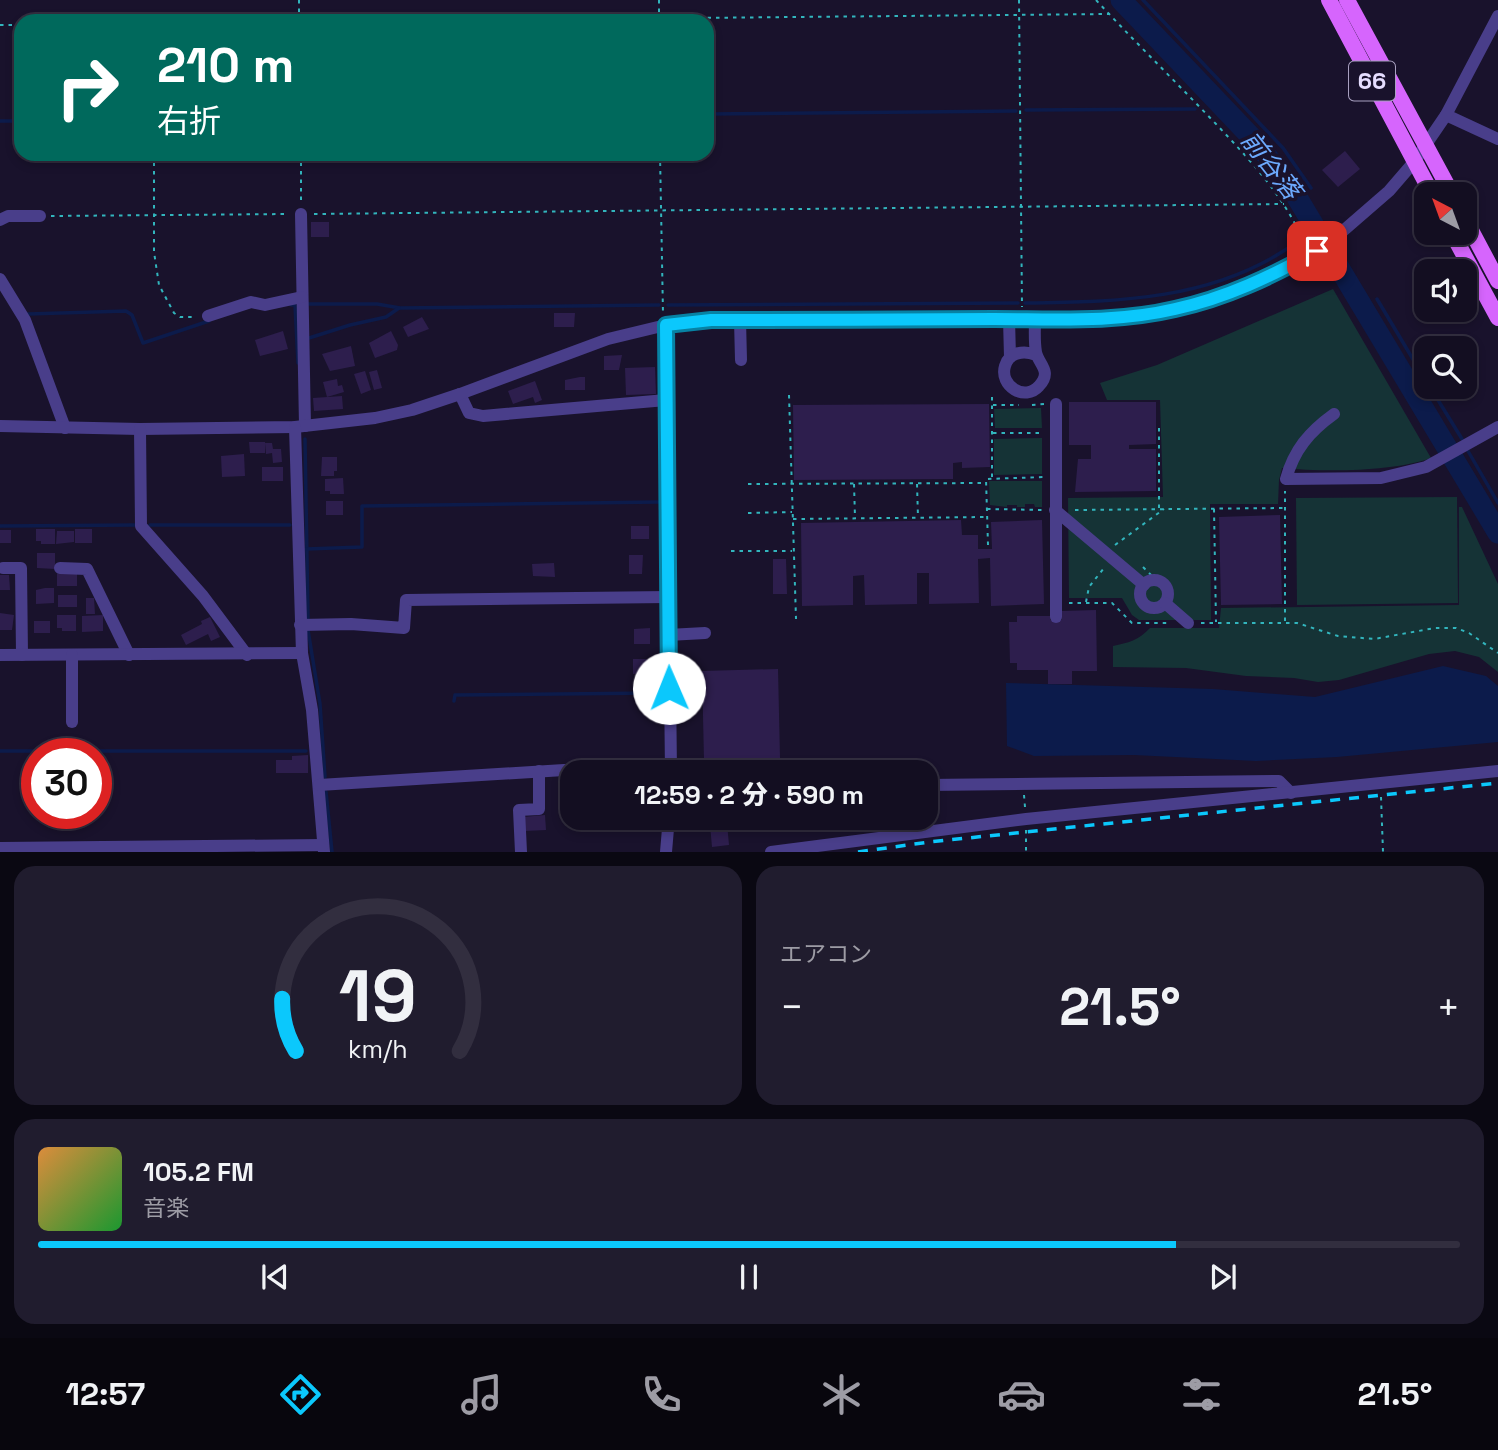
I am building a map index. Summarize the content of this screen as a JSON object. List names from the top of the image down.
{
  "streets": {
    "main road": ["66"]
  },
  "water": ["前谷落"],
  "north": "top left",
  "page": {
    "turn": ["210 m", "右折"],
    "limit": "30",
    "trip": "12:59 · 2 分 · 590 m",
    "tile": "エアコン",
    "heat": ["−", "21.5°", "+"],
    "song": ["105.2 FM", "音楽"],
    "tabs": ["12:57", "21.5°"],
    "gauge": ["19", "km/h"]
  }
}
